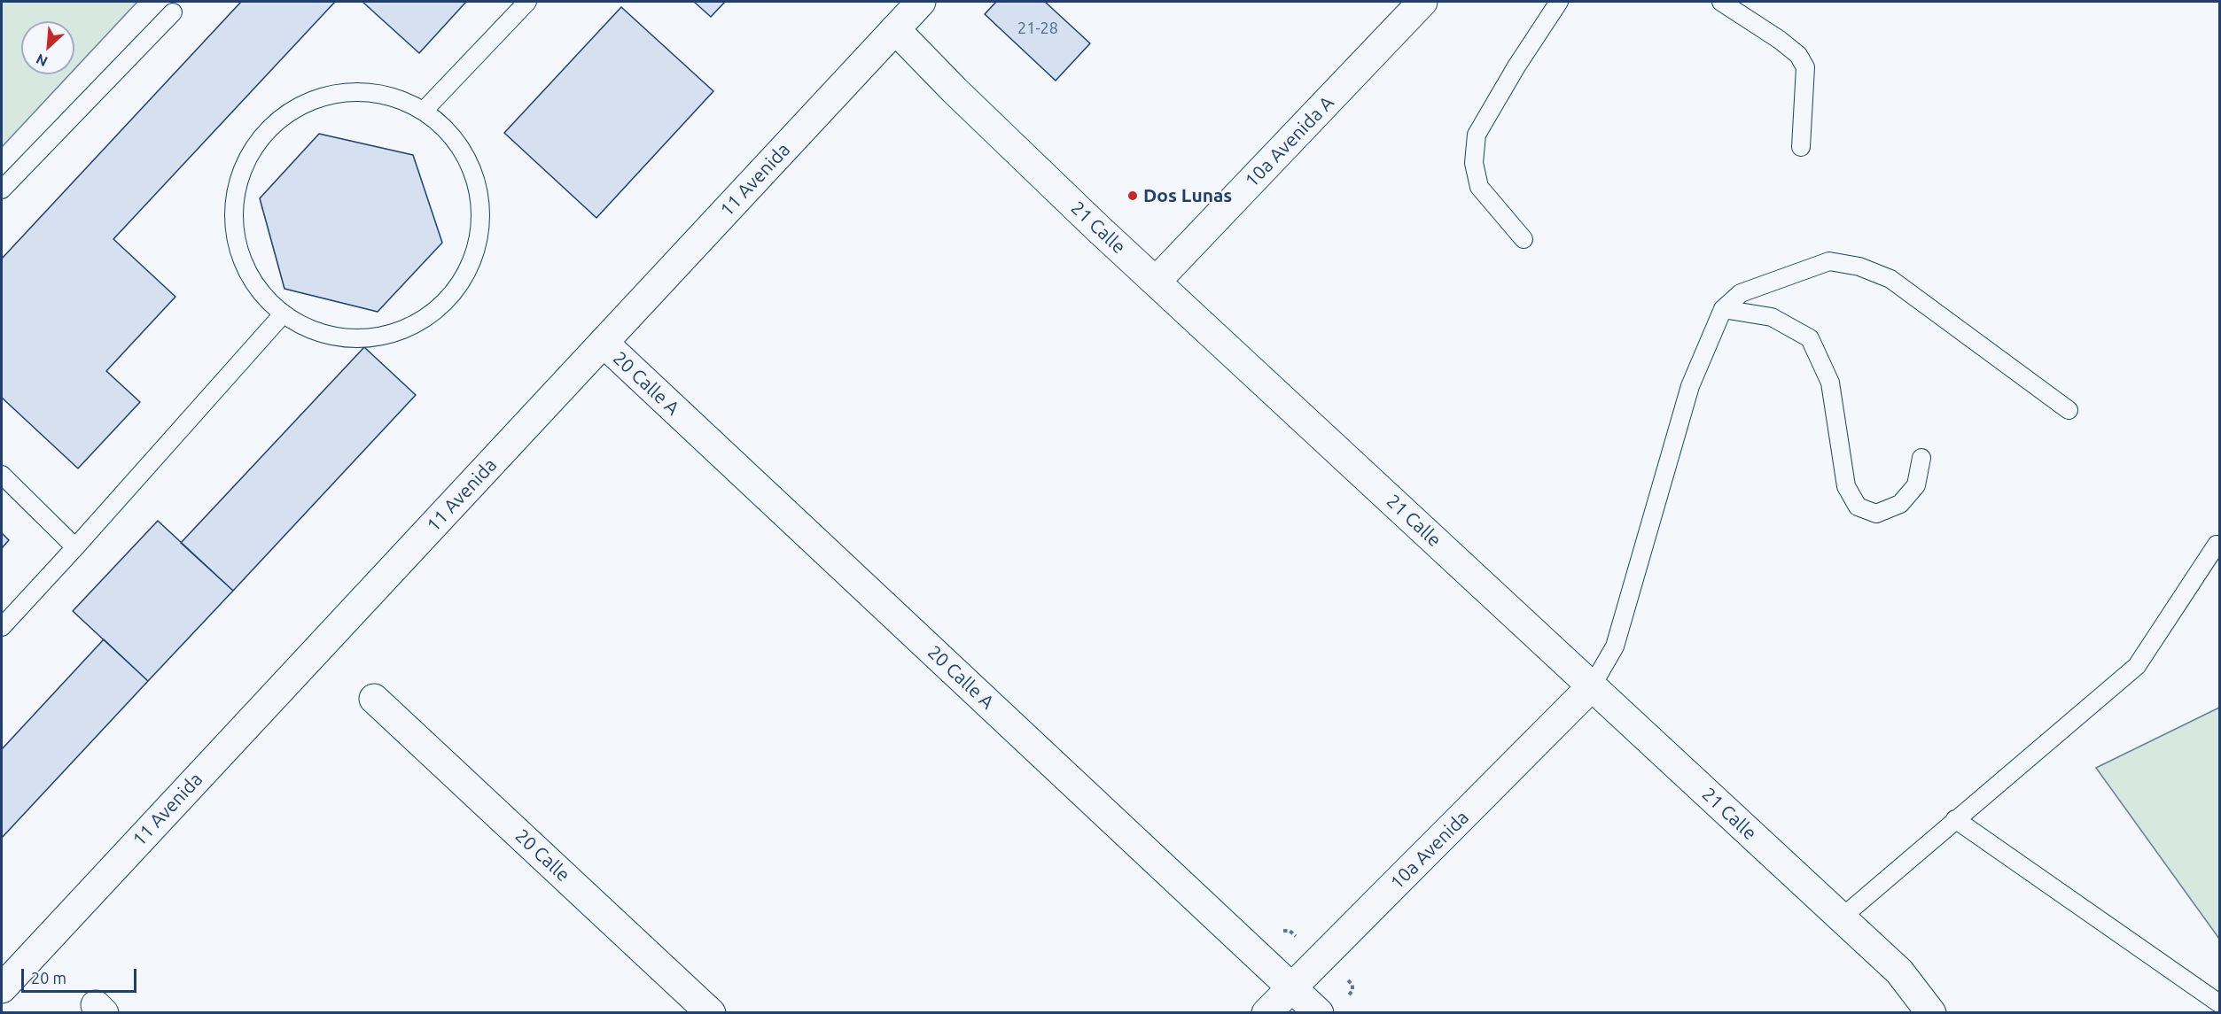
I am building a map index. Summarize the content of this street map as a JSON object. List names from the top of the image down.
{
  "streets": {
    "street": [
      "10a Avenida A",
      "11 Avenida",
      "21 Calle",
      "20 Calle A",
      "10a Avenida",
      "20 Calle"
    ]
  },
  "crossings": [
    ["10a Avenida A", "21 Calle"],
    ["11 Avenida", "21 Calle"],
    ["11 Avenida", "20 Calle A"],
    ["21 Calle", "10a Avenida"],
    ["20 Calle A", "10a Avenida"]
  ],
  "places": ["Dos Lunas"],
  "house_numbers": ["21-28"],
  "scale_bar": "20 m",
  "north": "bottom left"
}
